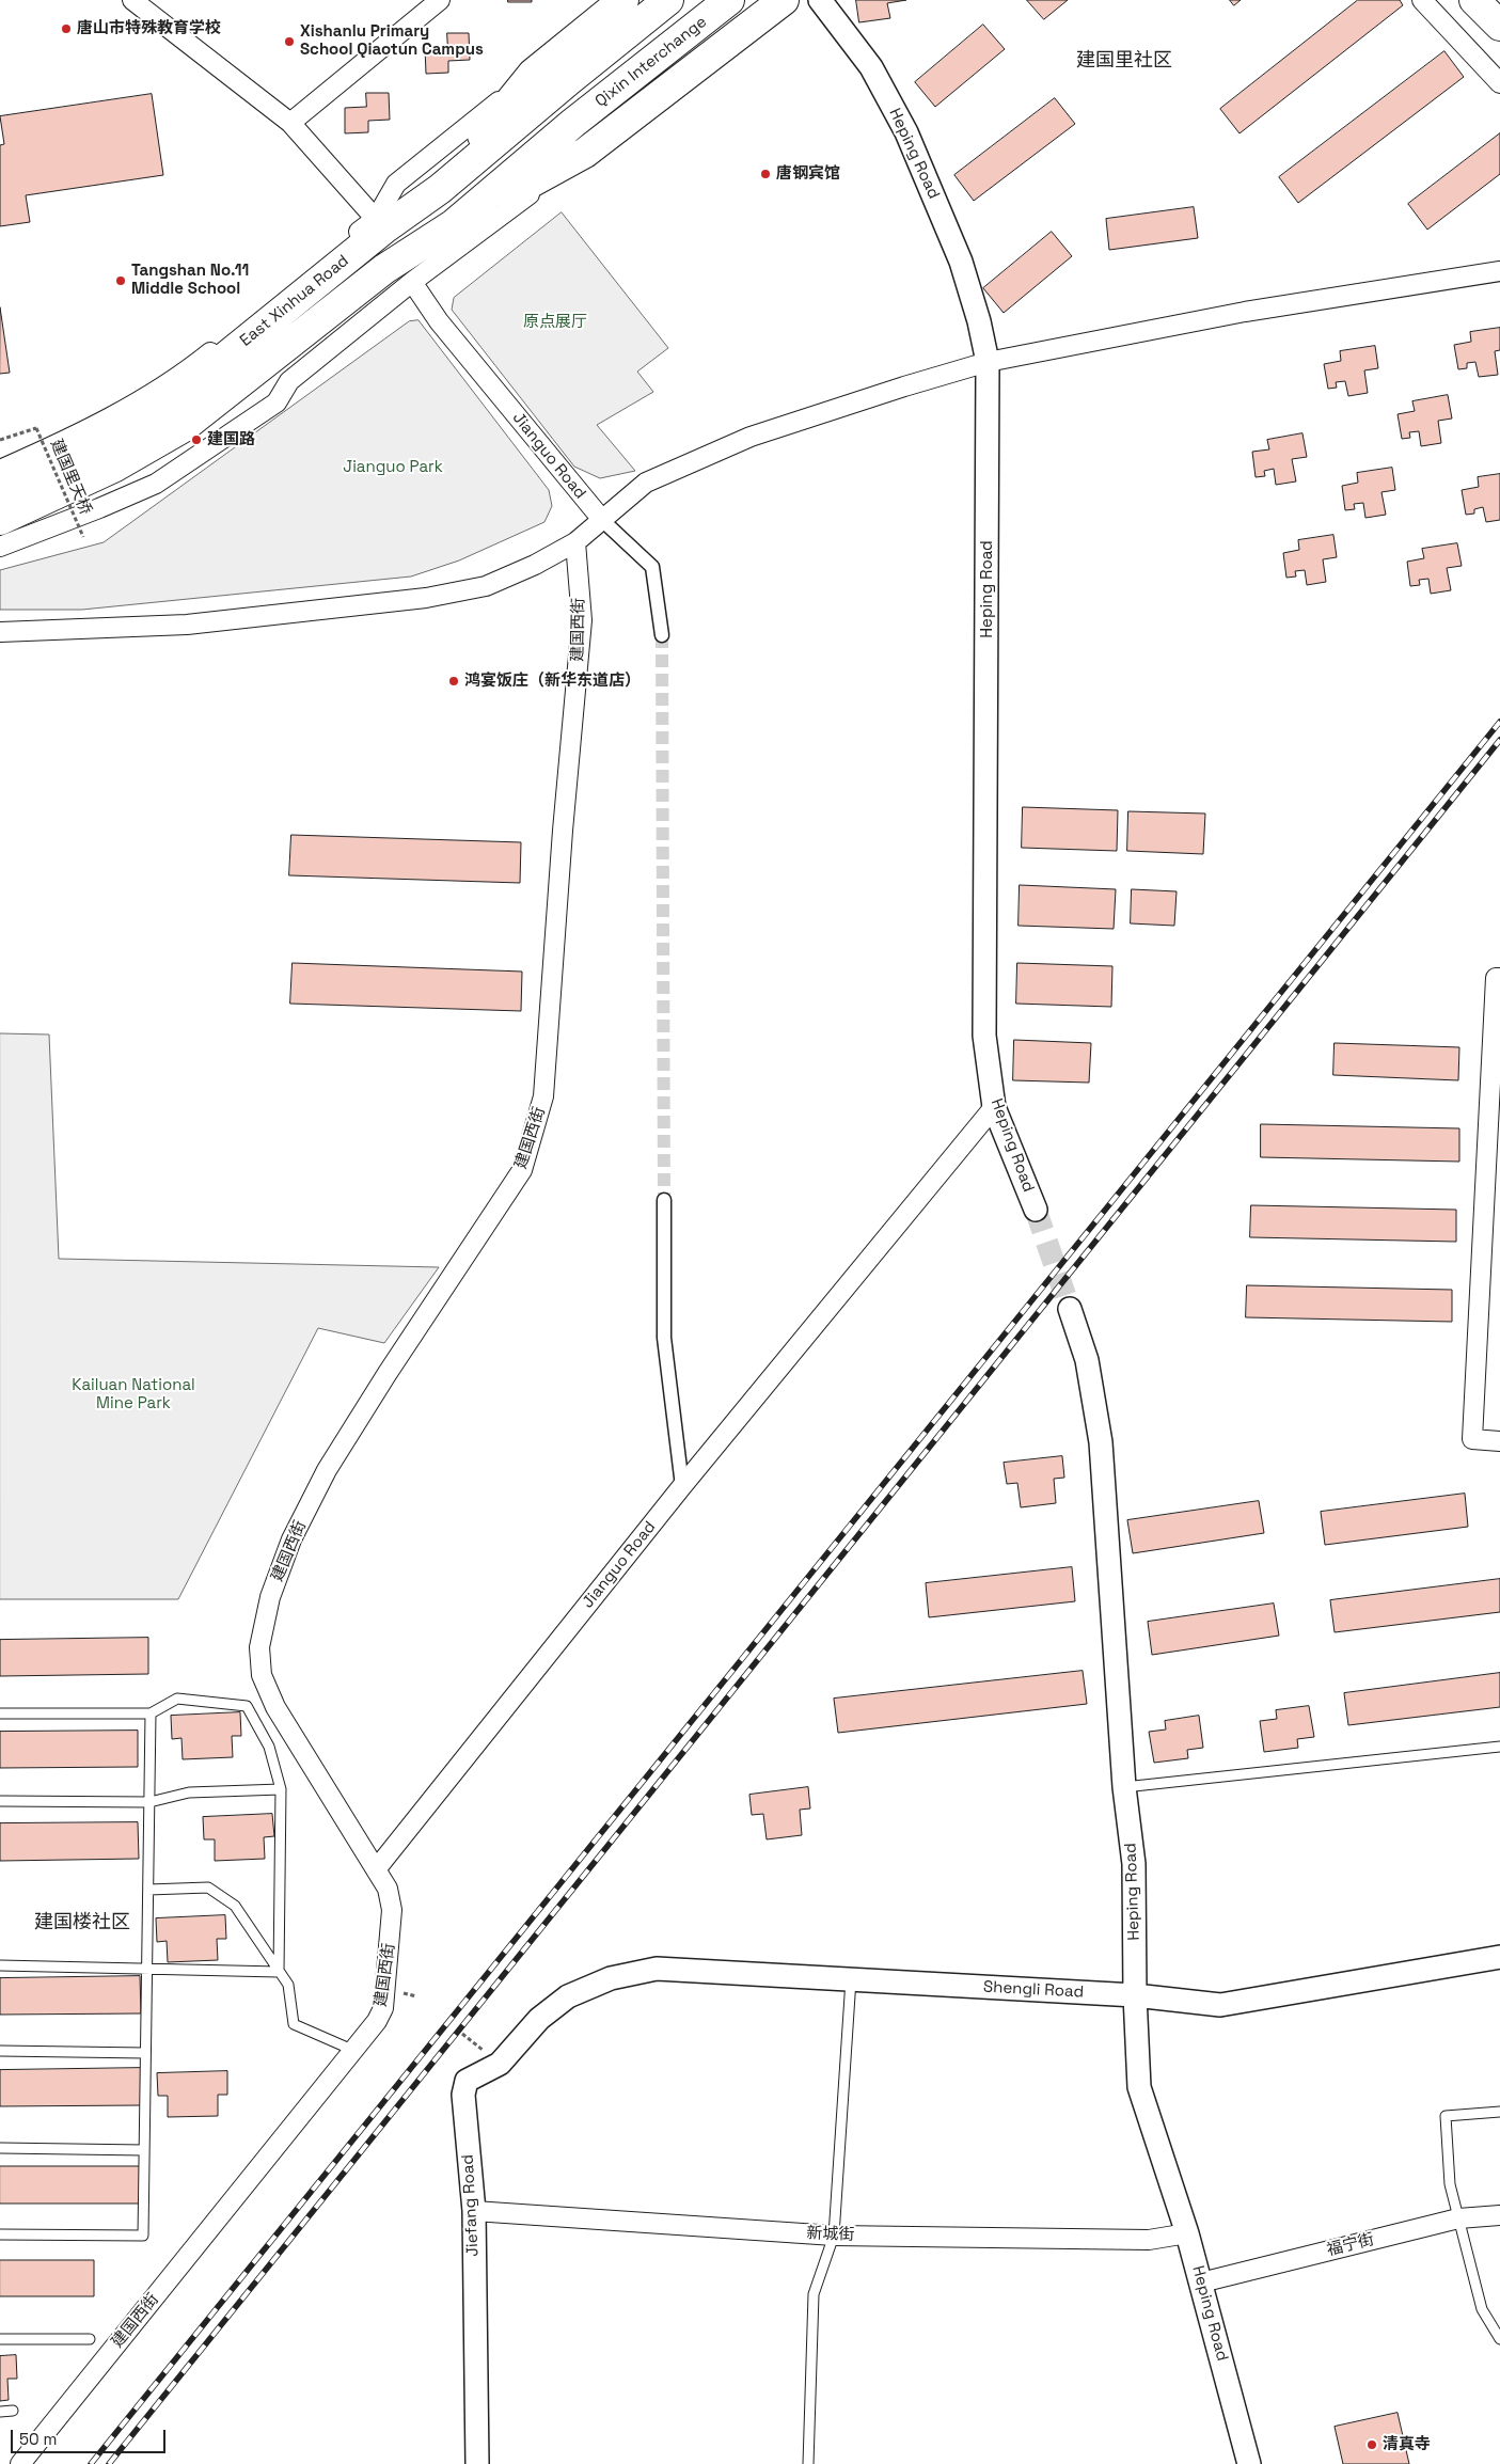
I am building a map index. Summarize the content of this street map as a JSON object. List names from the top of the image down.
{
  "streets": {
    "main road": ["Qixin Interchange", "East Xinhua Road"],
    "street": [
      "Heping Road",
      "Jianguo Road",
      "建国西街",
      "Shengli Road",
      "Jiefang Road",
      "新城街",
      "福宁街"
    ],
    "path": ["建国里天桥"]
  },
  "crossings": [
    ["Qixin Interchange", "East Xinhua Road"],
    ["Heping Road", "Jianguo Road"],
    ["Heping Road", "Shengli Road"],
    ["Heping Road", "新城街"],
    ["Heping Road", "福宁街"],
    ["Jianguo Road", "建国西街"],
    ["Shengli Road", "Jiefang Road"],
    ["Jiefang Road", "新城街"]
  ],
  "districts": ["建国里社区", "建国楼社区"],
  "parks": ["原点展厅", "Jianguo Park", "Kailuan National Mine Park"],
  "places": [
    "唐山市特殊教育学校",
    "Xishanlu Primary School Qiaotun Campus",
    "唐钢宾馆",
    "Tangshan No.11 Middle School",
    "建国路",
    "鸿宴饭庄（新华东道店）",
    "清真寺"
  ],
  "scale_bar": "50 m"
}
